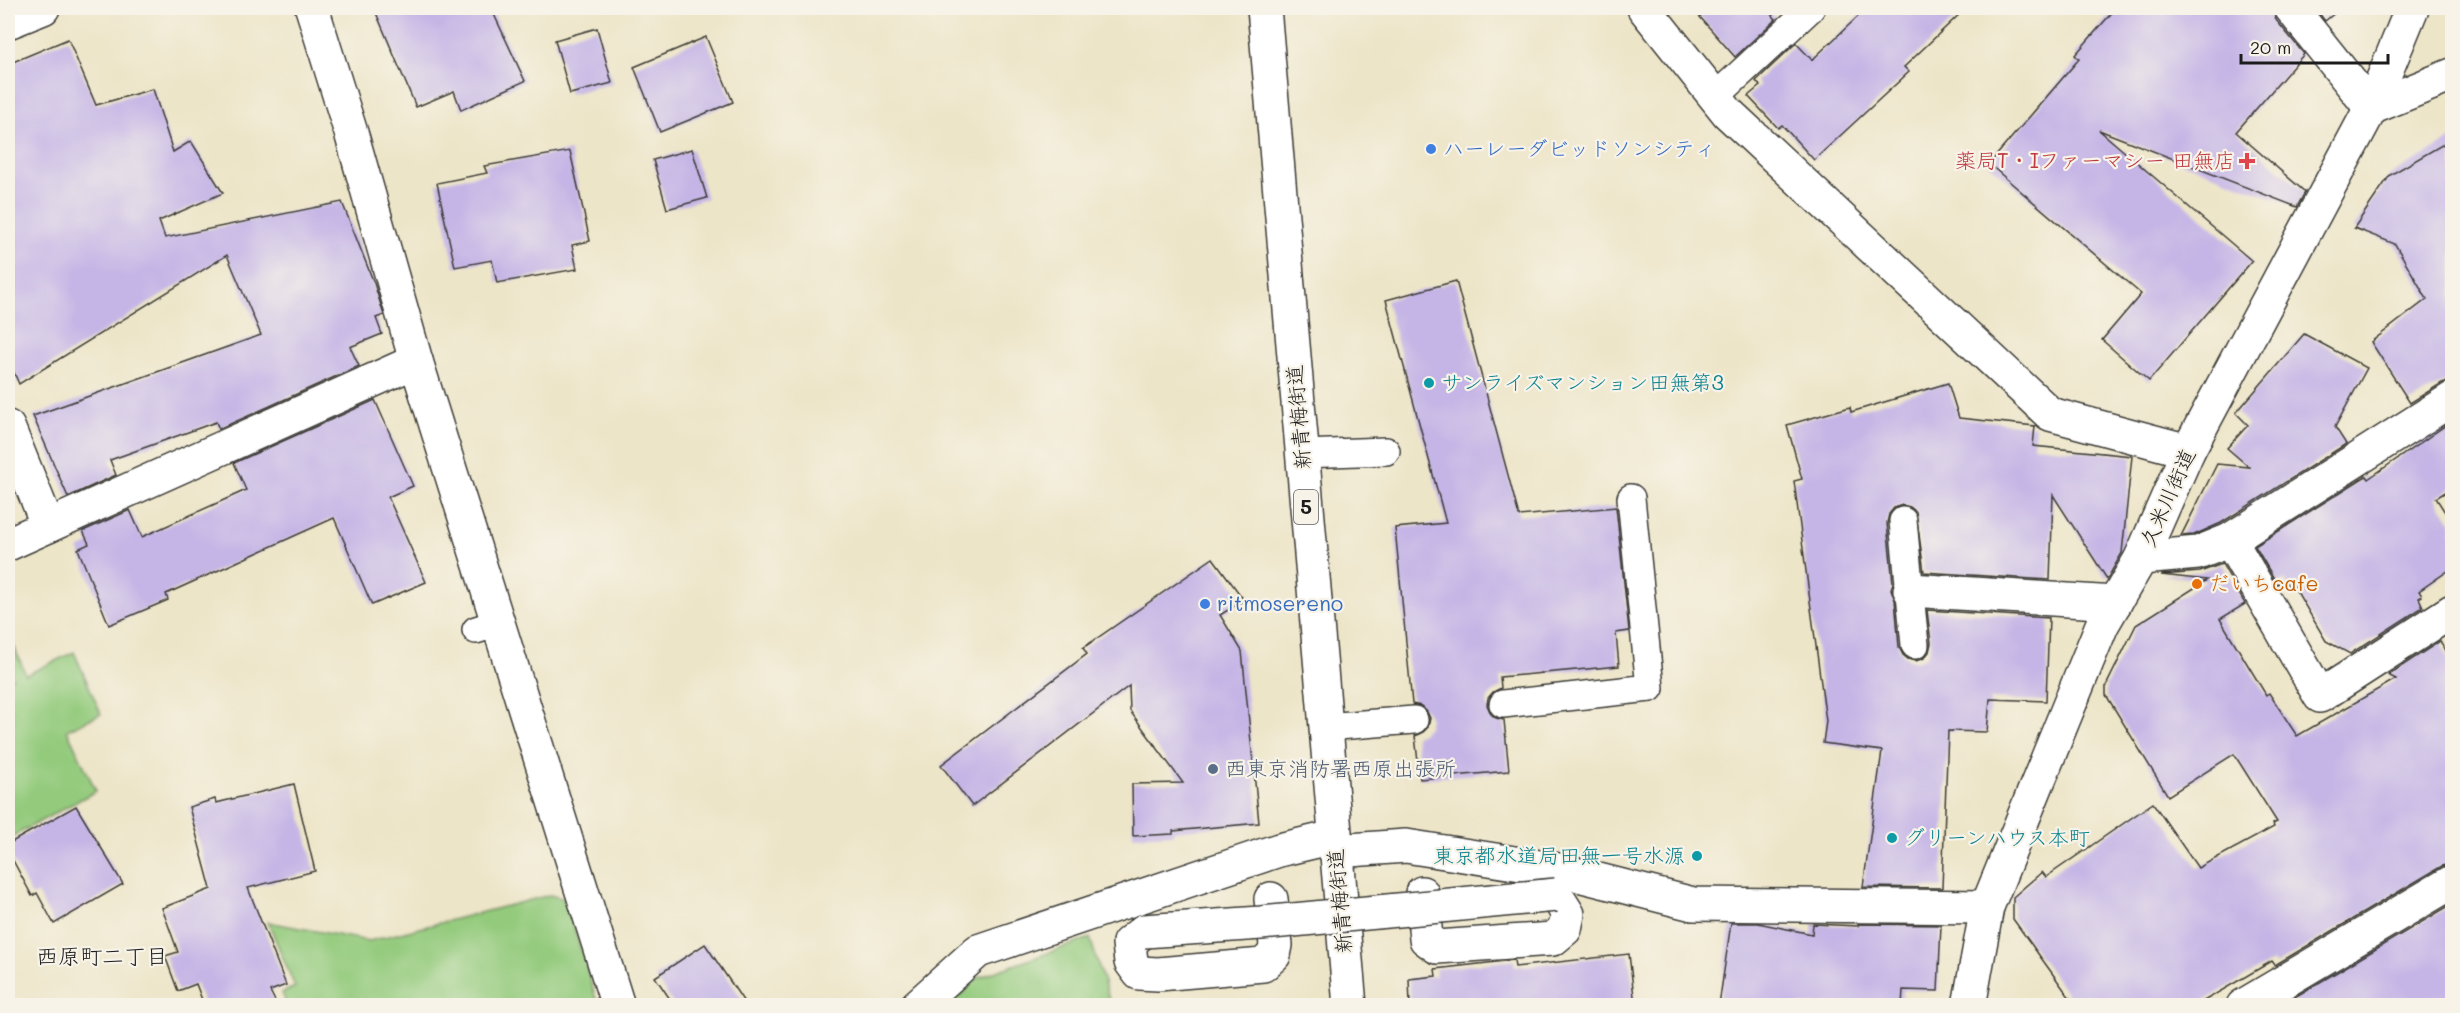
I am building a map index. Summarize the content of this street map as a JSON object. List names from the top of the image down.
{
  "streets": {
    "street": ["新青梅街道", "久米川街道", "5"]
  },
  "districts": ["西原町二丁目"],
  "places": {
    "other": [
      "ハーレーダビッドソンシティ",
      "サンライズマンション田無第3",
      "だいちcafe",
      "ritmosereno",
      "西東京消防署西原出張所",
      "グリーンハウス本町",
      "東京都水道局田無一号水源"
    ],
    "health": ["薬局T・Iファーマシー 田無店"]
  },
  "scale_bar": "20 m"
}
